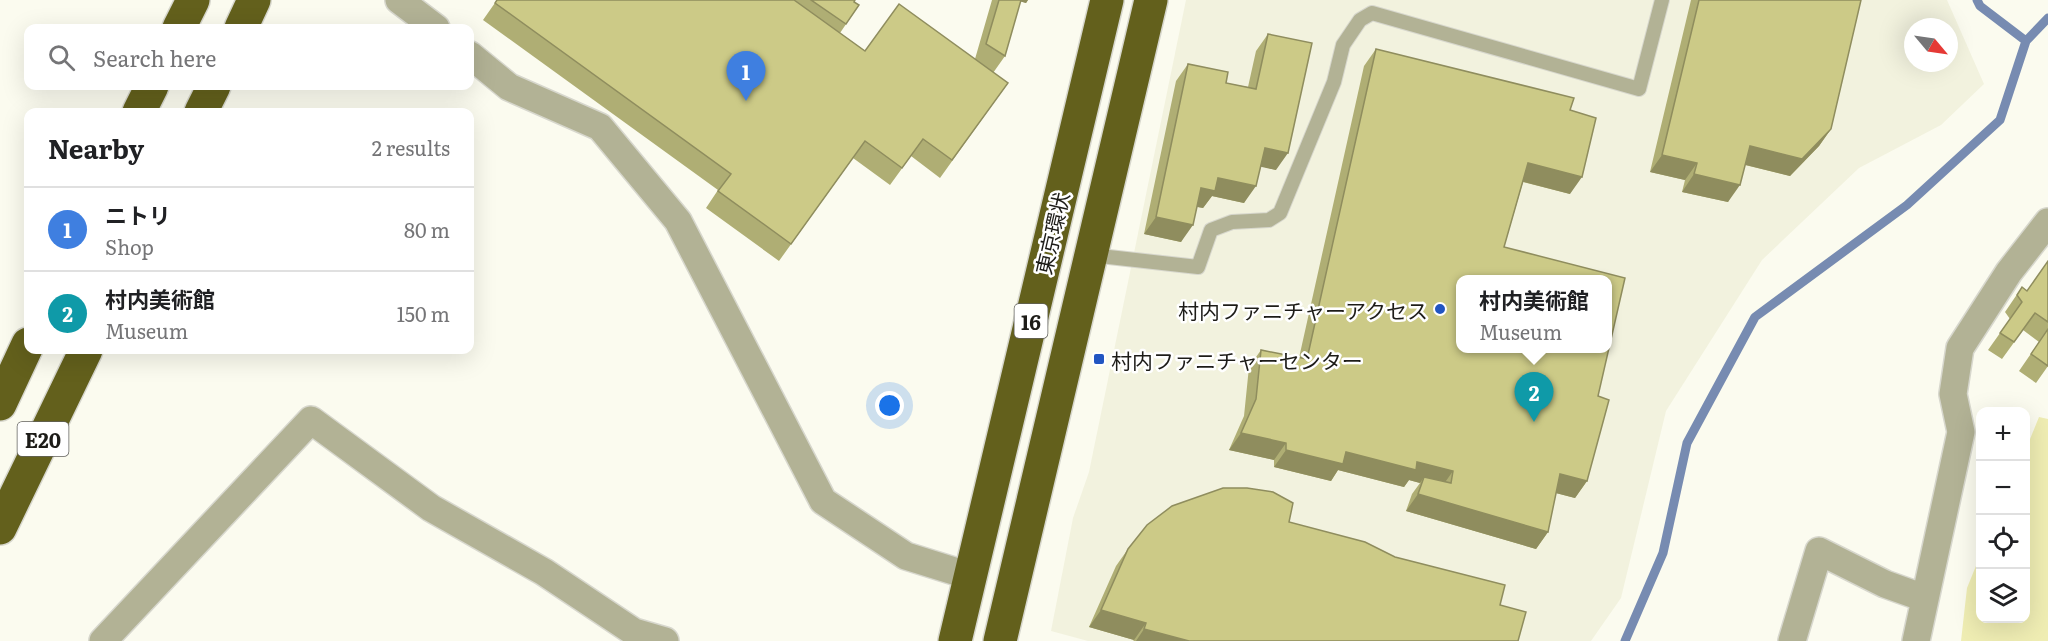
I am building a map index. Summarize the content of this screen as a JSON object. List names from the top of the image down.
{
  "streets": {
    "highway": ["東京環状", "16", "E20"]
  },
  "places": {
    "other": ["村内ファニチャーアクセス"],
    "transit": ["村内ファニチャーセンター"]
  },
  "north": "bottom right",
  "page": {
    "search": "Search here",
    "pins": ["1", "2"],
    "heading": ["Nearby", "2 results"],
    "list": [
      {
        "mark": "1",
        "name": "ニトリ",
        "note": "Shop",
        "value": "80 m"
      },
      {
        "mark": "2",
        "name": "村内美術館",
        "note": "Museum",
        "value": "150 m"
      }
    ],
    "popup": ["村内美術館", "Museum"],
    "map_buttons": ["+", "−"]
  }
}
